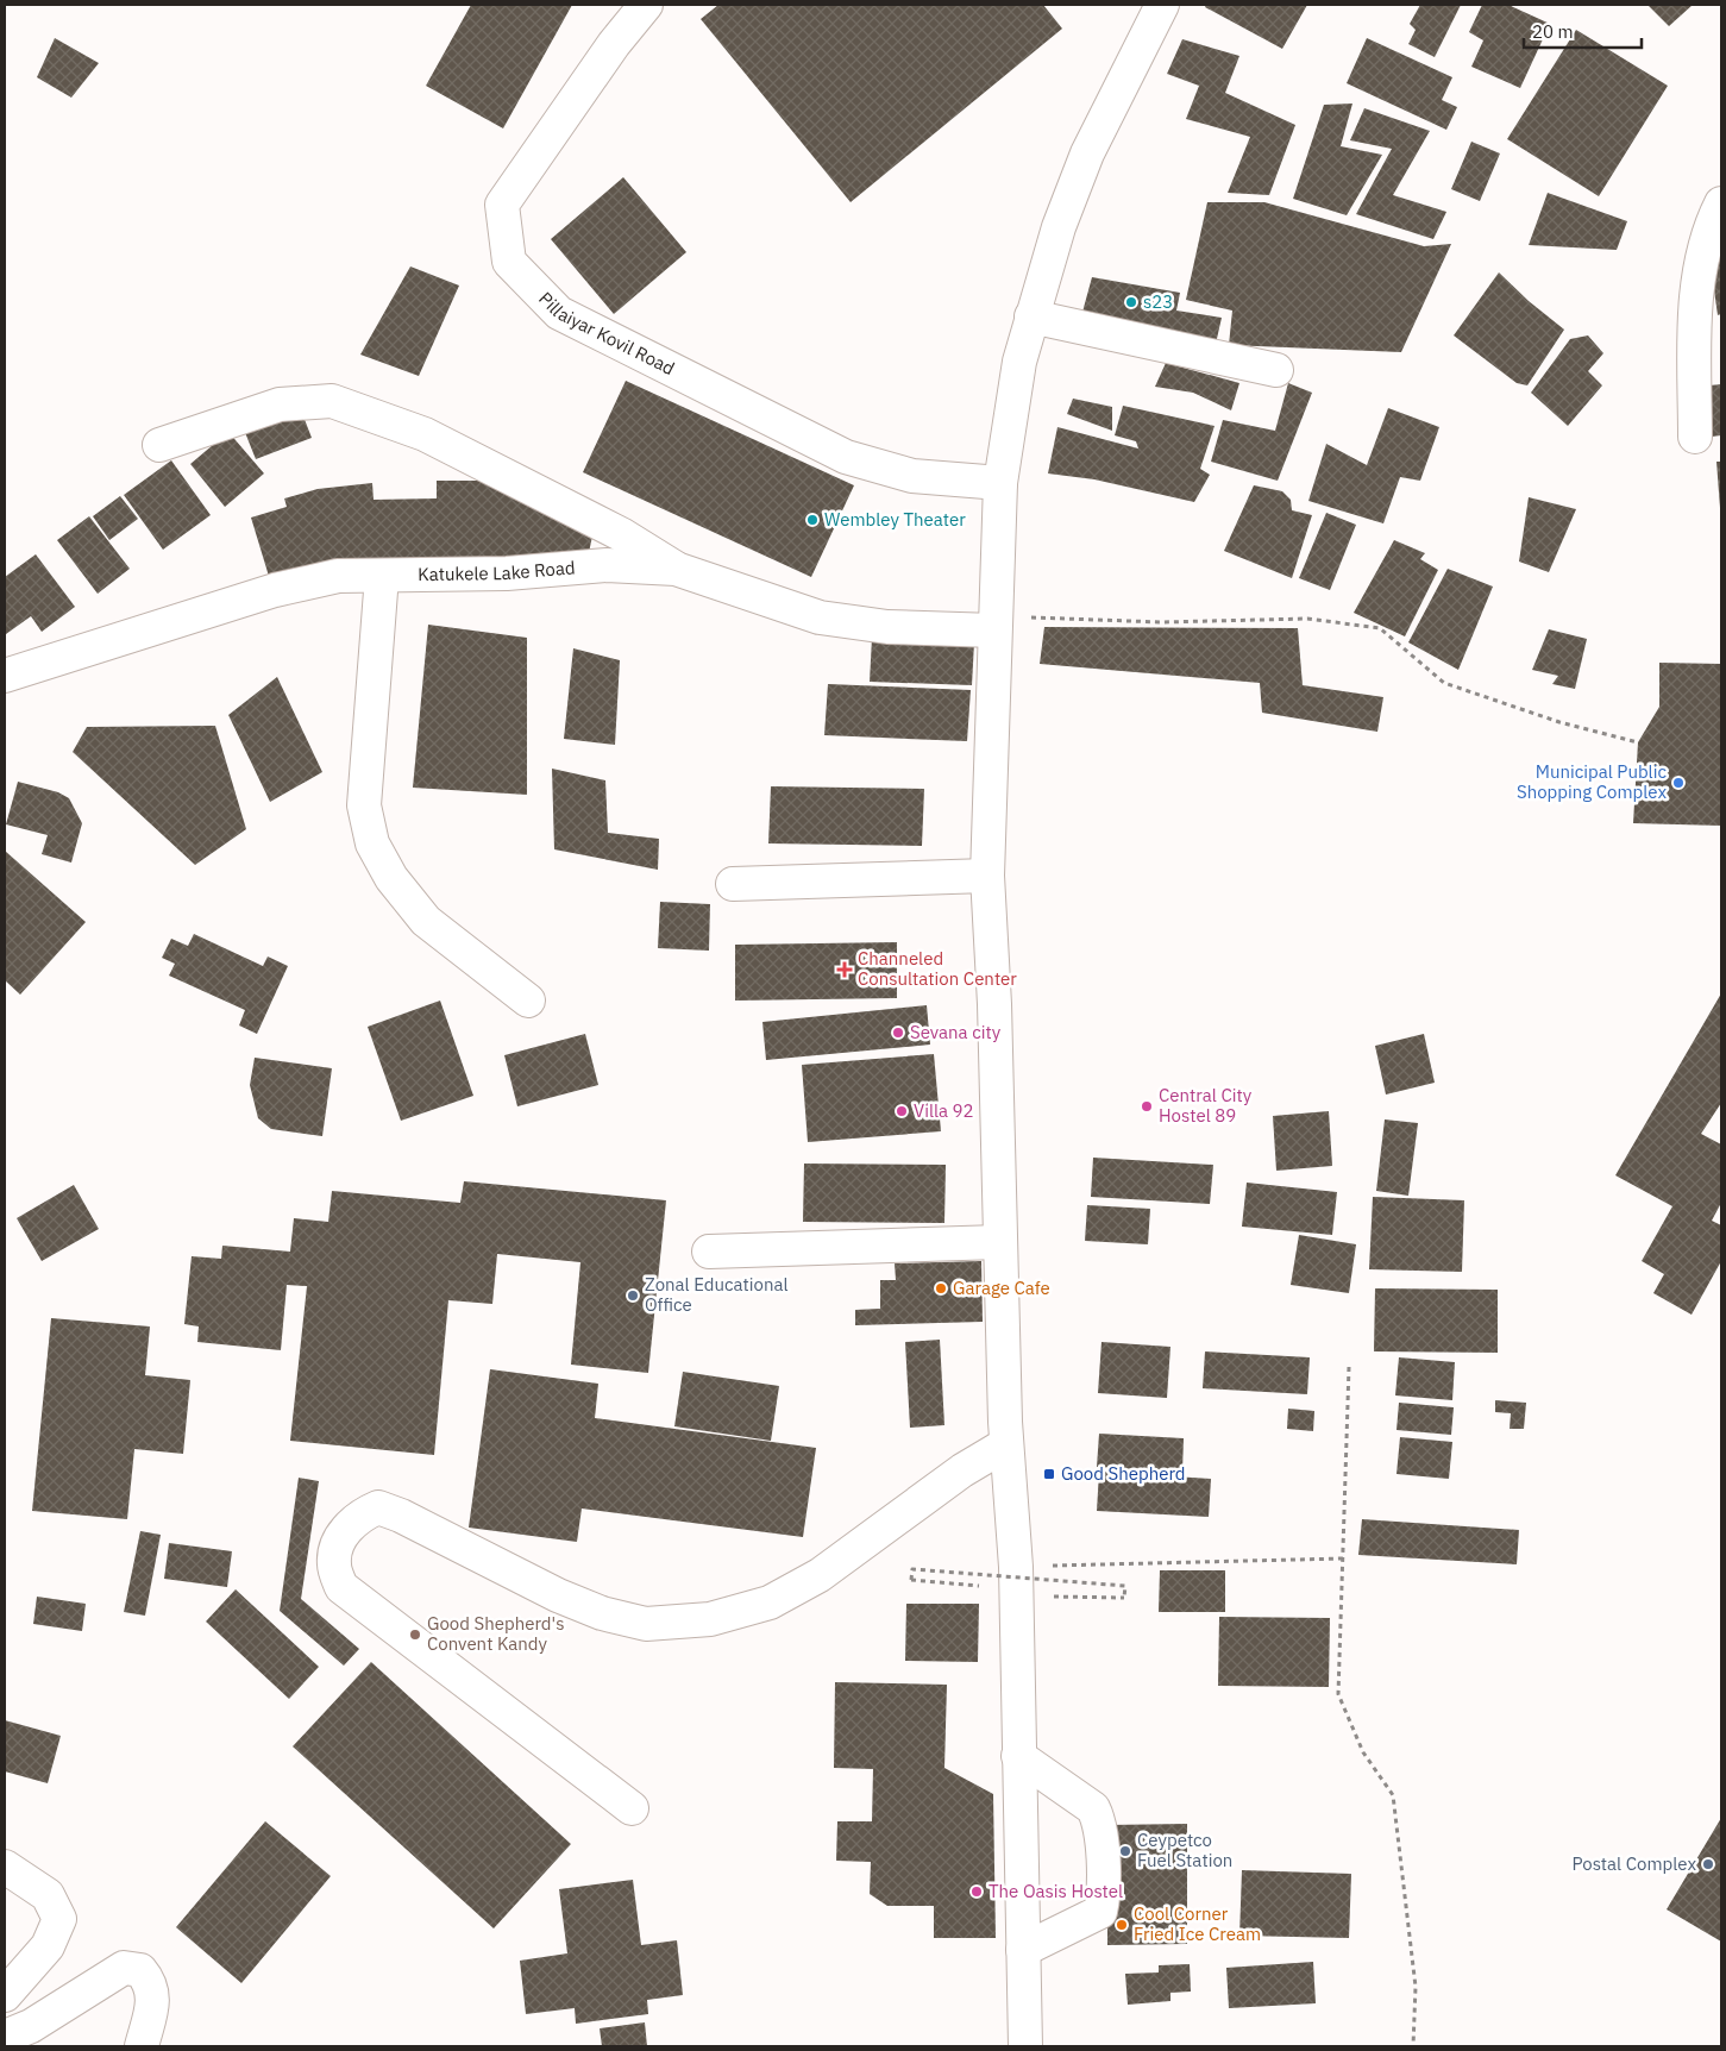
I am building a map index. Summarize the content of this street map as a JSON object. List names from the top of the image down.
{
  "streets": {
    "main road": ["Pillaiyar Kovil Road", "Katukele Lake Road"]
  },
  "places": {
    "other": [
      "s23",
      "Wembley Theater",
      "Municipal Public Shopping Complex",
      "Sevana city",
      "Central City Hostel 89",
      "Villa 92",
      "Garage Cafe",
      "Zonal Educational Office",
      "Good Shepherd's Convent Kandy",
      "Ceypetco Fuel Station",
      "Postal Complex",
      "The Oasis Hostel",
      "Cool Corner Fried Ice Cream"
    ],
    "health": ["Channeled Consultation Center"],
    "transit": ["Good Shepherd"]
  },
  "scale_bar": "20 m"
}
